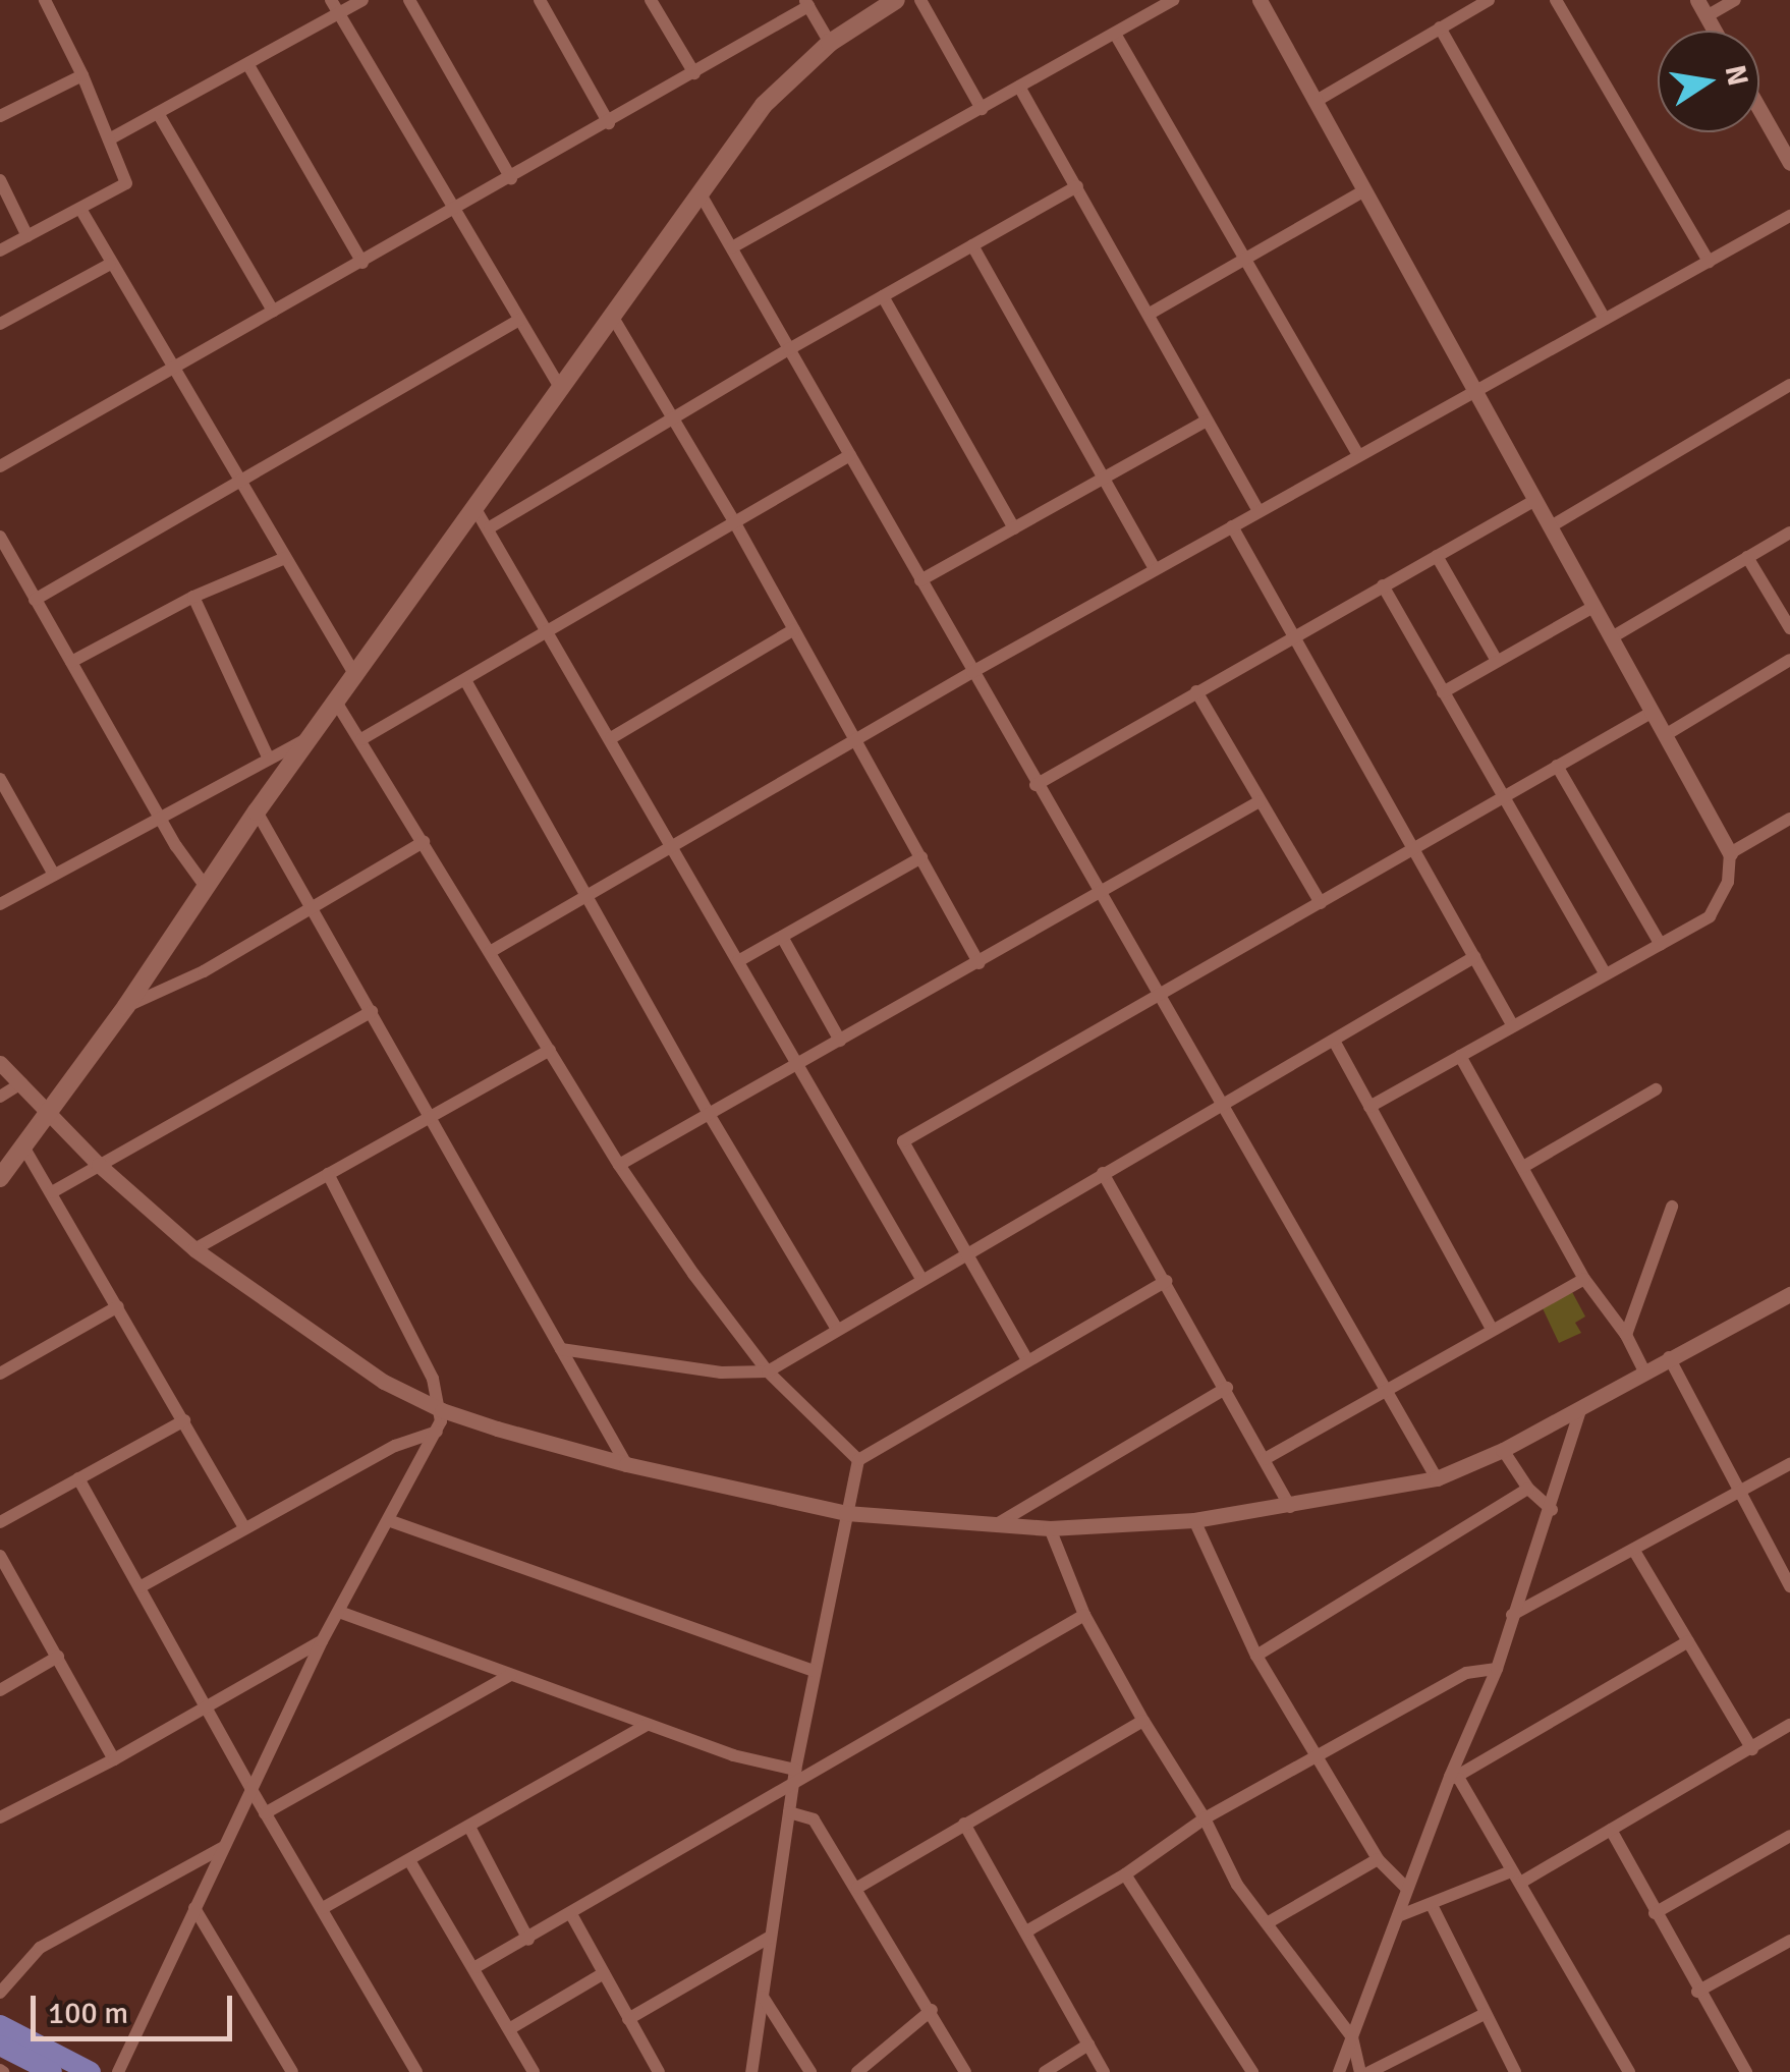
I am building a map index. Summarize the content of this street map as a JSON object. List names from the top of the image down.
{
  "scale_bar": "100 m",
  "north": "right"
}
